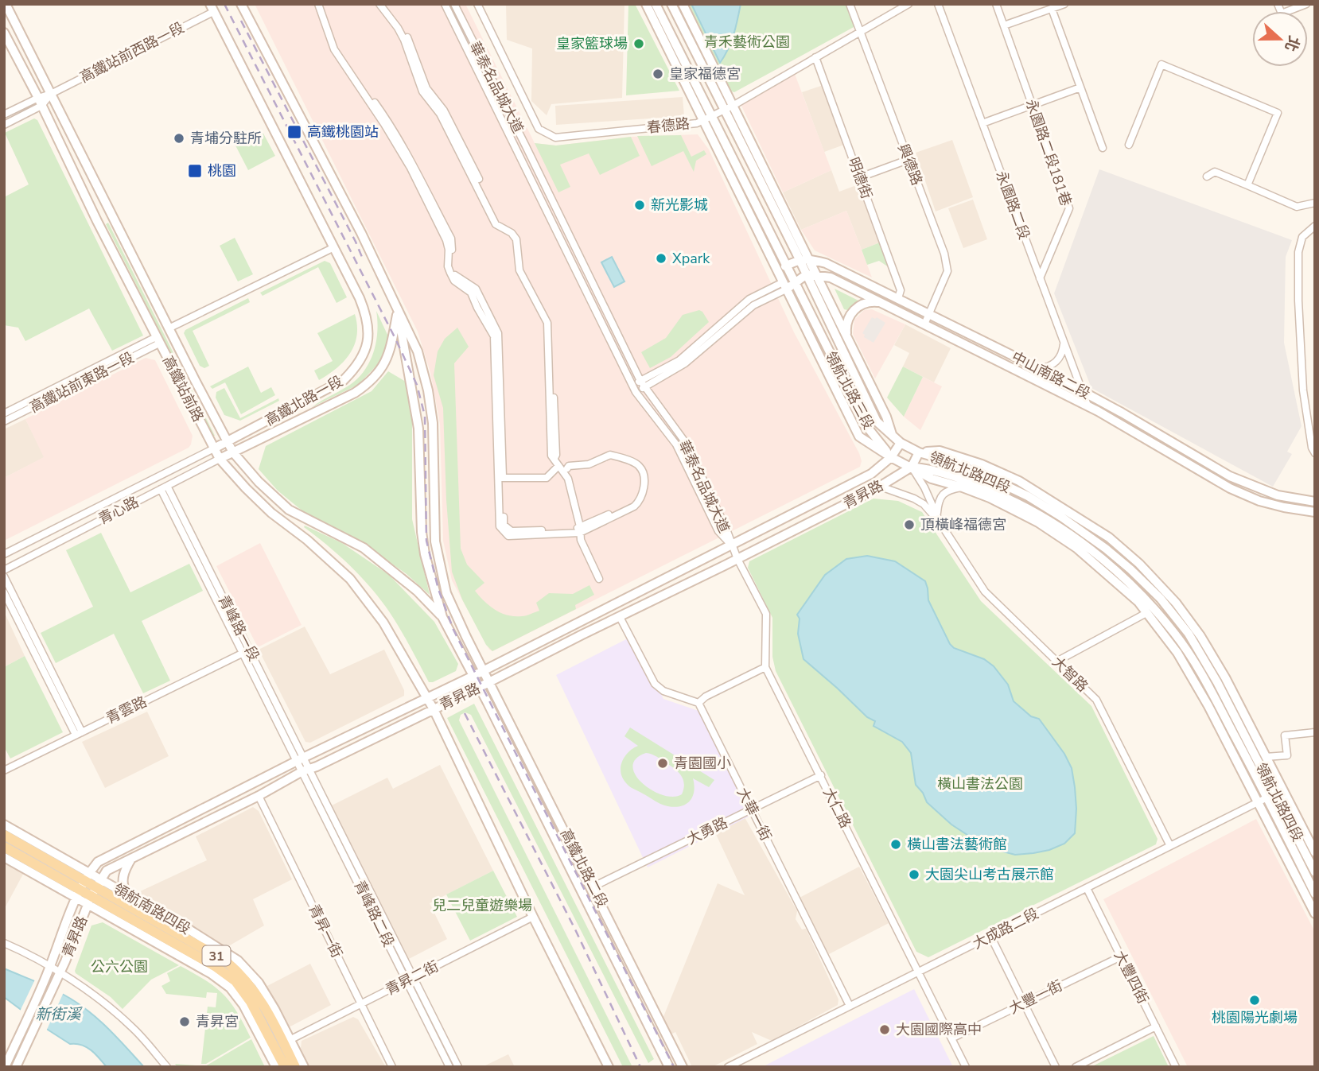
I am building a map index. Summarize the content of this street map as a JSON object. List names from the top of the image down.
{
  "streets": {
    "main road": ["領航南路四段", "31"],
    "street": [
      "高鐵站前西路一段",
      "華泰名品城大道",
      "春德路",
      "永園路二段181巷",
      "興德路",
      "明德街",
      "永園路二段",
      "中山南路二段",
      "高鐵站前東路一段",
      "高鐵站前路",
      "領航北路三段",
      "高鐵北路一段",
      "領航北路四段",
      "青昇路",
      "青心路",
      "青峰路一段",
      "大智路",
      "青雲路",
      "大仁路",
      "大華一街",
      "大勇路",
      "高鐵北路二段",
      "青峰路二段",
      "大成路二段",
      "青昇一街",
      "大豐四街",
      "青昇二街",
      "大豐一街"
    ]
  },
  "crossings": [
    ["高鐵站前西路一段", "高鐵站前路"],
    ["高鐵站前西路一段", "高鐵北路一段"],
    ["華泰名品城大道", "青昇路"],
    ["華泰名品城大道", "大仁路"],
    ["春德路", "興德路"],
    ["春德路", "明德街"],
    ["春德路", "領航北路三段"],
    ["永園路二段181巷", "永園路二段"],
    ["興德路", "中山南路二段"],
    ["明德街", "中山南路二段"],
    ["永園路二段", "中山南路二段"],
    ["中山南路二段", "領航北路三段"],
    ["高鐵站前東路一段", "高鐵站前路"],
    ["高鐵站前路", "高鐵北路一段"],
    ["高鐵站前路", "青昇路"],
    ["高鐵站前路", "青心路"],
    ["領航北路三段", "領航北路四段"],
    ["領航北路三段", "青昇路"],
    ["高鐵北路一段", "青心路"],
    ["領航北路四段", "青昇路"],
    ["領航北路四段", "大智路"],
    ["領航北路四段", "大成路二段"],
    ["青昇路", "青峰路一段"],
    ["青昇路", "大智路"],
    ["青昇路", "大仁路"],
    ["青昇路", "高鐵北路二段"],
    ["青昇路", "領航南路四段"],
    ["青昇路", "青峰路二段"],
    ["青昇路", "青昇一街"],
    ["青昇路", "31"],
    ["青心路", "青峰路一段"],
    ["青峰路一段", "青雲路"],
    ["青峰路一段", "青峰路二段"],
    ["大智路", "大成路二段"],
    ["大仁路", "大勇路"],
    ["大仁路", "大成路二段"],
    ["大仁路", "大豐一街"],
    ["大華一街", "大勇路"],
    ["大華一街", "大成路二段"],
    ["大勇路", "高鐵北路二段"],
    ["領航南路四段", "31"],
    ["領航南路四段", "青昇二街"],
    ["青峰路二段", "青昇二街"],
    ["大成路二段", "大豐四街"],
    ["青昇一街", "青昇二街"],
    ["大豐四街", "大豐一街"]
  ],
  "water": ["新街溪"],
  "parks": [
    "青禾藝術公園",
    "橫山書法公園",
    "兒二兒童遊樂場",
    "公六公園"
  ],
  "places": {
    "other": [
      "皇家籃球場",
      "皇家福德宮",
      "青埔分駐所",
      "新光影城",
      "Xpark",
      "頂橫峰福德宮",
      "青園國小",
      "橫山書法藝術館",
      "大園尖山考古展示館",
      "桃園陽光劇場",
      "青昇宮",
      "大園國際高中"
    ],
    "transit": ["高鐵桃園站", "桃園"]
  },
  "north": "right"
}
